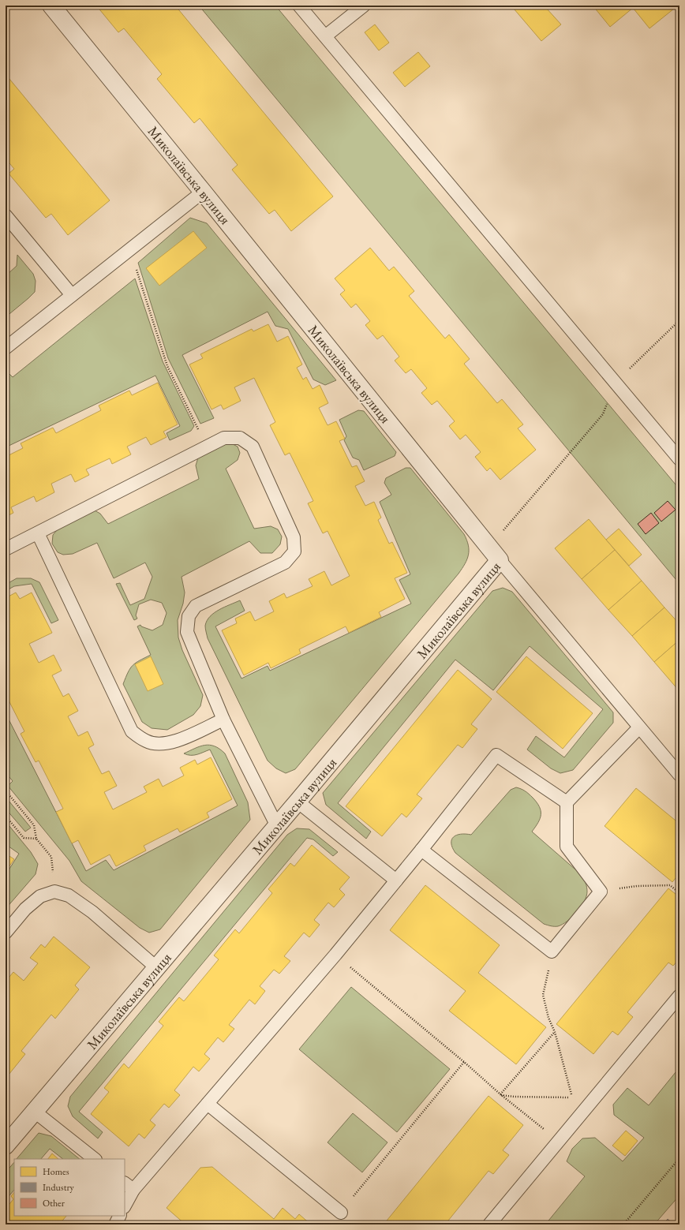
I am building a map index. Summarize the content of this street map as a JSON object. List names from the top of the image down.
{
  "streets": {
    "street": ["Миколаївська вулиця"]
  },
  "legend": ["Homes", "Industry", "Other"]
}
